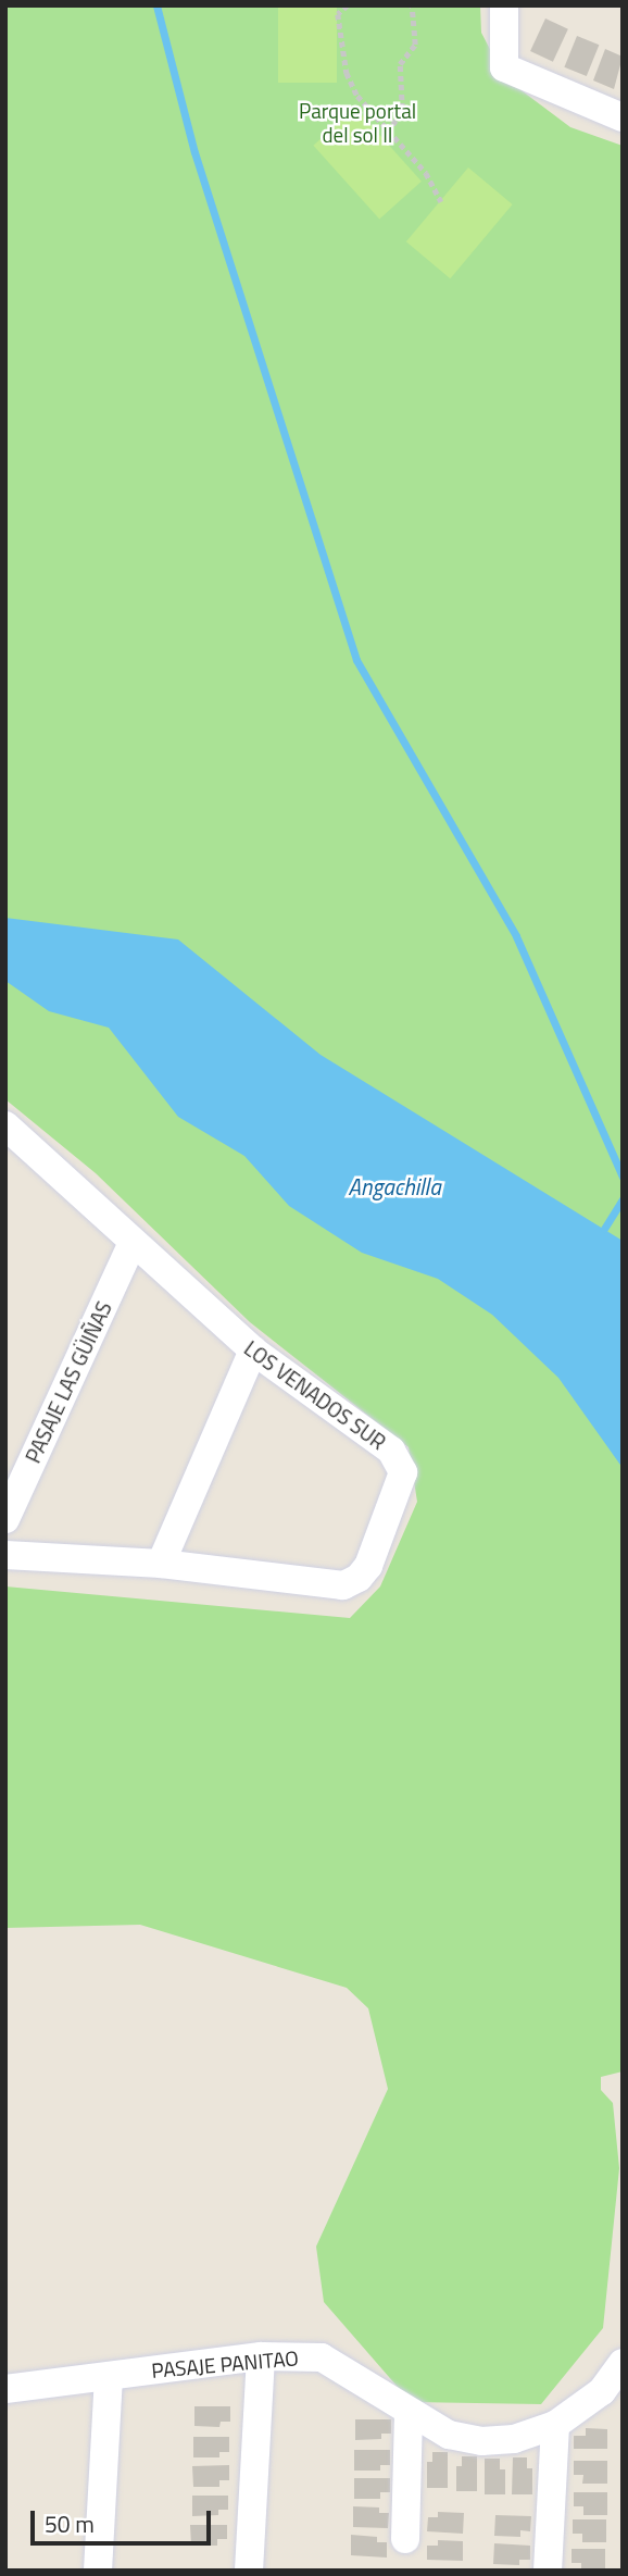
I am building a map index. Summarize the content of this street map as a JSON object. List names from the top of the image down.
{
  "streets": {
    "street": ["PASAJE LAS GÜIÑAS", "LOS VENADOS SUR", "PASAJE PANITAO"]
  },
  "crossings": [
    ["PASAJE LAS GÜIÑAS", "LOS VENADOS SUR"]
  ],
  "water": ["Angachilla"],
  "parks": ["Parque portal del sol II"],
  "scale_bar": "50 m"
}
